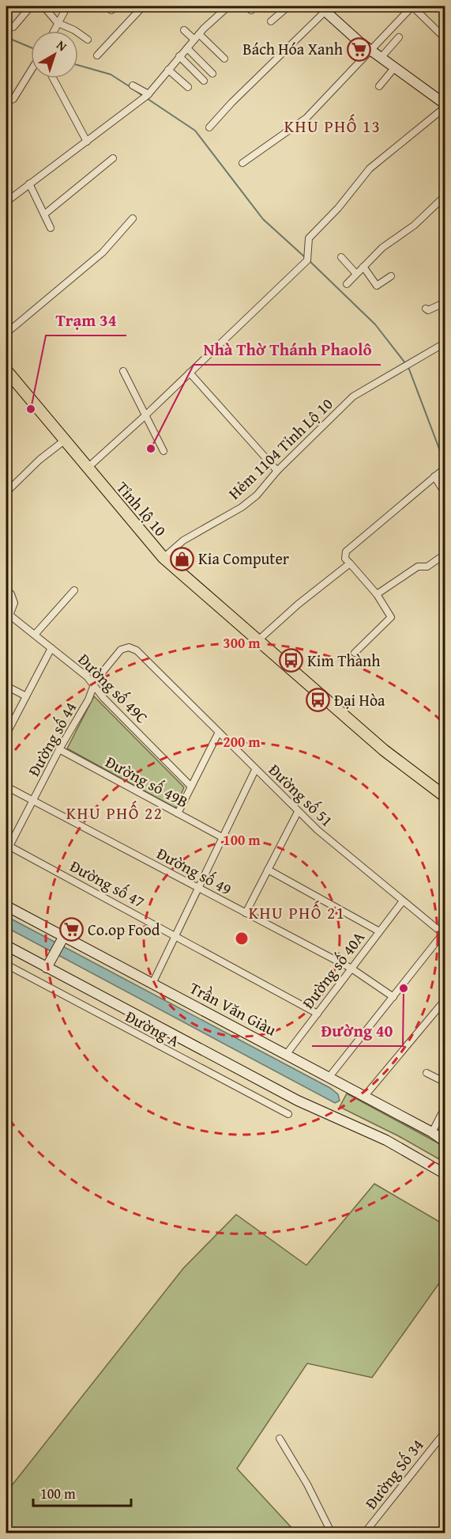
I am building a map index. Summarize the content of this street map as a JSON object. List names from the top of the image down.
{
  "streets": {
    "main road": ["Tỉnh lộ 10", "Trần Văn Giàu"],
    "street": [
      "Hẻm 1104 Tỉnh Lộ 10",
      "Đường số 49C",
      "Đường số 44",
      "Đường số 49B",
      "Đường số 51",
      "Đường số 49",
      "Đường số 47",
      "Đường số 40A",
      "Đường A",
      "Đường Số 34"
    ]
  },
  "crossings": [
    ["Hẻm 1104 Tỉnh Lộ 10", "Tỉnh lộ 10"],
    ["Đường số 49C", "Đường số 44"],
    ["Đường số 44", "Đường số 49B"],
    ["Đường số 44", "Đường số 51"],
    ["Đường số 44", "Đường số 49"],
    ["Đường số 44", "Đường số 47"],
    ["Đường số 51", "Đường số 40A"],
    ["Đường số 49", "Đường số 40A"],
    ["Đường số 47", "Đường số 40A"],
    ["Đường số 40A", "Trần Văn Giàu"]
  ],
  "districts": ["KHU PHỐ 13", "KHU PHỐ 22", "KHU PHỐ 21"],
  "places": {
    "supermarket": ["Bách Hóa Xanh", "Co.op Food"],
    "other": ["Trạm 34", "Nhà Thờ Thánh Phaolô", "Đường 40"],
    "shop": ["Kia Computer"],
    "bus stop": ["Kim Thành", "Đại Hòa"]
  },
  "scale_bar": "100 m",
  "north": "top right",
  "rings": ["300 m", "200 m", "100 m"]
}
